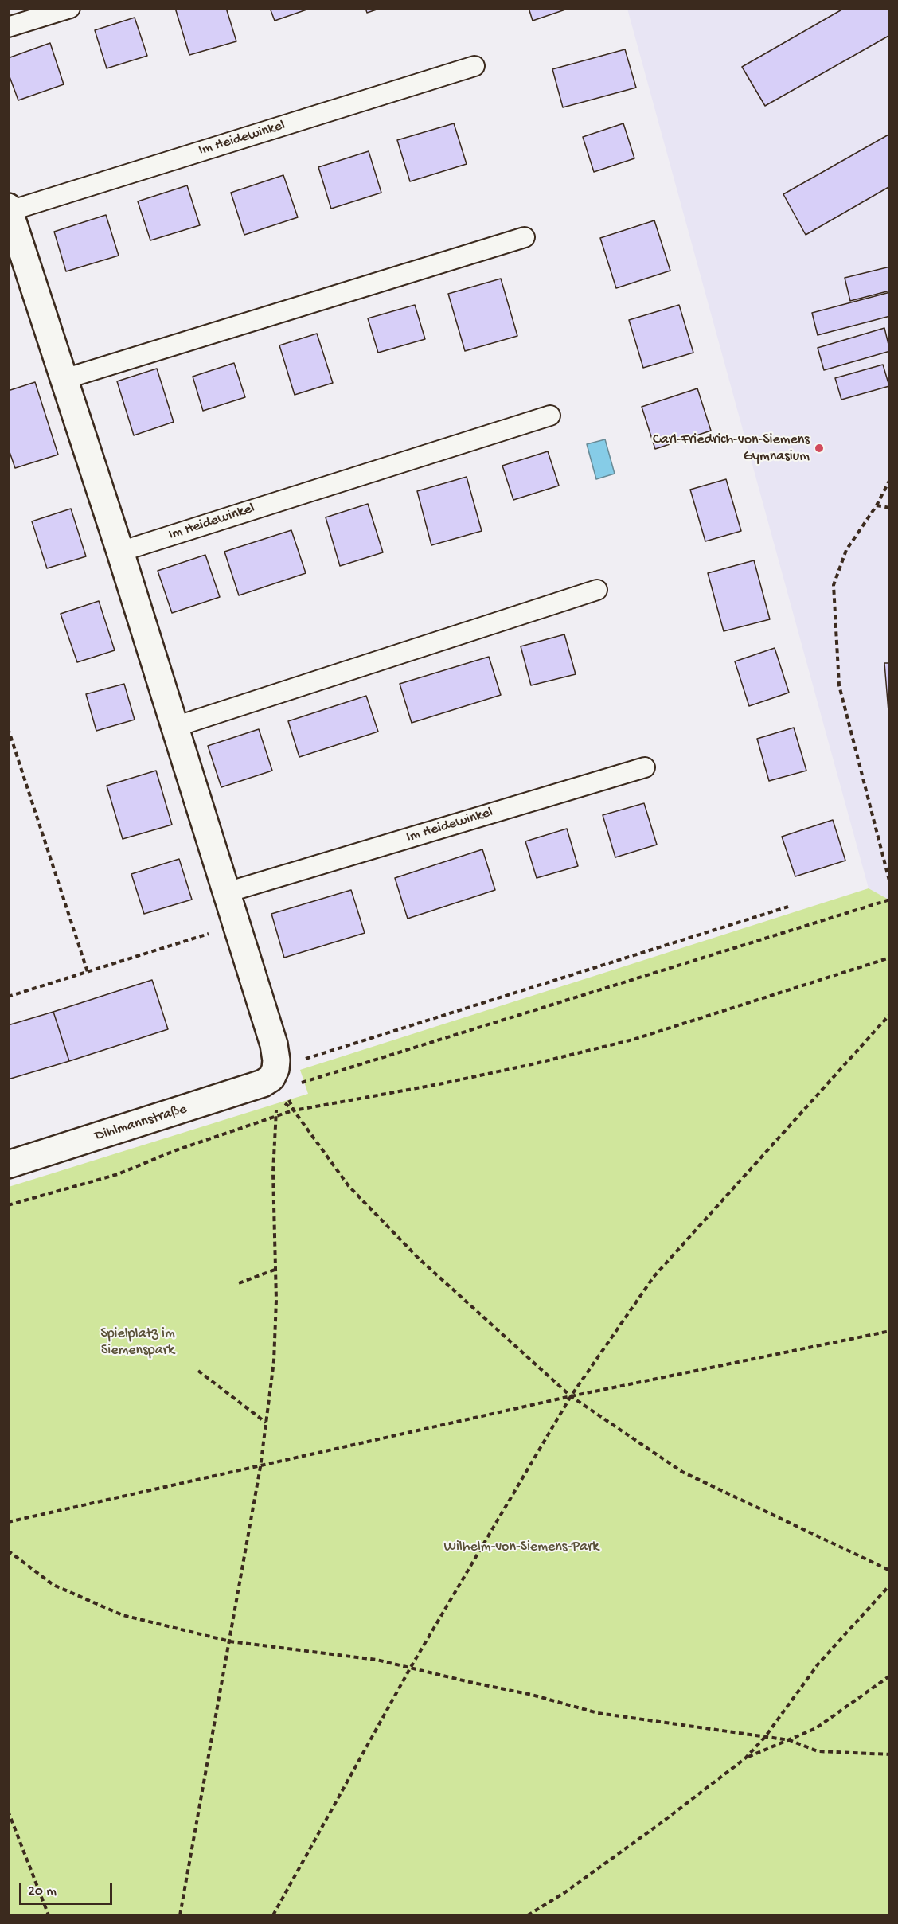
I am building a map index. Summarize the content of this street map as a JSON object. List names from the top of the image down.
{
  "streets": {
    "street": ["Im Heidewinkel", "Dihlmannstraße"]
  },
  "crossings": [
    ["Im Heidewinkel", "Dihlmannstraße"]
  ],
  "parks": ["Spielplatz im Siemenspark", "Wilhelm-von-Siemens-Park"],
  "places": ["Carl-Friedrich-von-Siemens Gymnasium"],
  "scale_bar": "20 m"
}
